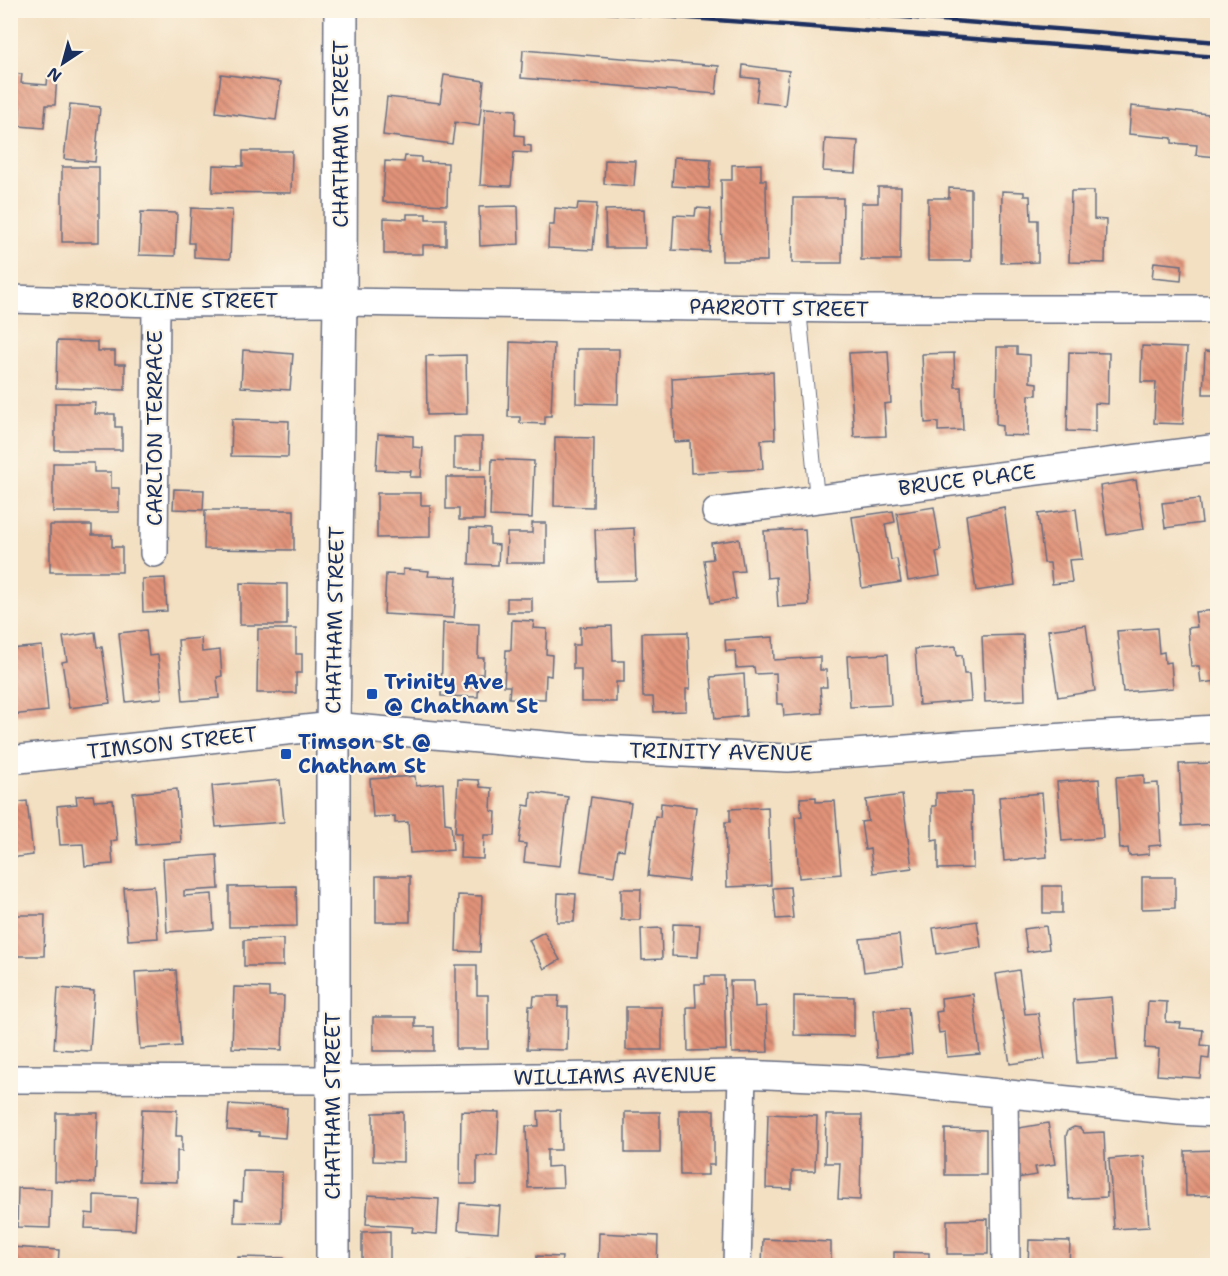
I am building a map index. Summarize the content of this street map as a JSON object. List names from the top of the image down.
{
  "streets": {
    "main road": ["CHATHAM STREET"],
    "street": [
      "BROOKLINE STREET",
      "PARROTT STREET",
      "CARLTON TERRACE",
      "BRUCE PLACE",
      "TIMSON STREET",
      "TRINITY AVENUE",
      "WILLIAMS AVENUE"
    ]
  },
  "crossings": [
    ["CHATHAM STREET", "BROOKLINE STREET"],
    ["CHATHAM STREET", "PARROTT STREET"],
    ["CHATHAM STREET", "TIMSON STREET"],
    ["CHATHAM STREET", "TRINITY AVENUE"],
    ["CHATHAM STREET", "WILLIAMS AVENUE"],
    ["BROOKLINE STREET", "PARROTT STREET"],
    ["BROOKLINE STREET", "CARLTON TERRACE"],
    ["TIMSON STREET", "TRINITY AVENUE"]
  ],
  "places": {
    "transit": ["Trinity Ave @ Chatham St", "Timson St @ Chatham St"]
  },
  "north": "bottom left"
}
